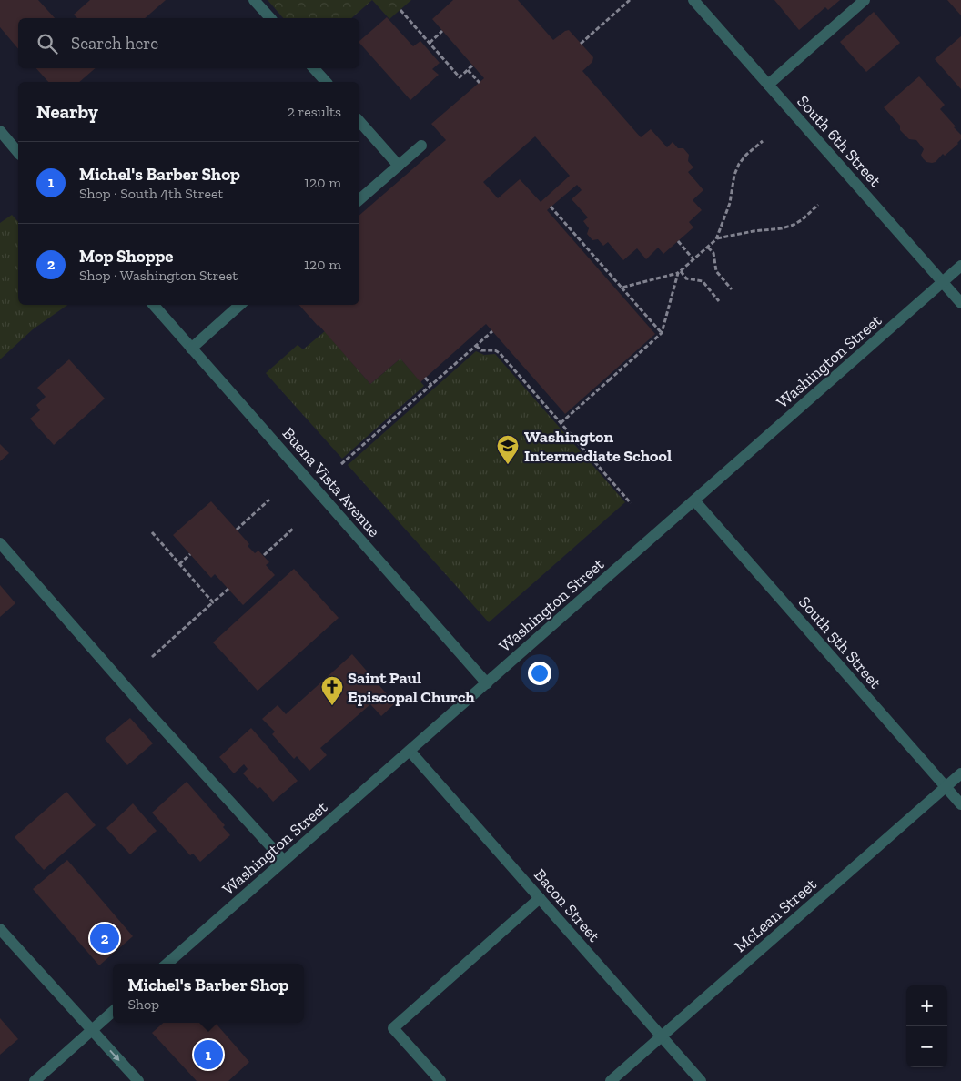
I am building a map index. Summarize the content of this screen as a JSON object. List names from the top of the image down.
{
  "streets": {
    "street": [
      "South 6th Street",
      "Washington Street",
      "Buena Vista Avenue",
      "South 5th Street",
      "Bacon Street",
      "McLean Street"
    ]
  },
  "crossings": [
    ["South 6th Street", "Washington Street"],
    ["Washington Street", "Buena Vista Avenue"],
    ["Washington Street", "South 5th Street"],
    ["Washington Street", "Bacon Street"],
    ["South 5th Street", "McLean Street"],
    ["Bacon Street", "McLean Street"]
  ],
  "places": {
    "school or university": ["Washington Intermediate School"],
    "church": ["Saint Paul Episcopal Church"]
  },
  "page": {
    "search": "Search here",
    "heading": ["Nearby", "2 results"],
    "list": [
      {
        "mark": "1",
        "name": "Michel's Barber Shop",
        "note": "Shop · South 4th Street",
        "value": "120 m"
      },
      {
        "mark": "2",
        "name": "Mop Shoppe",
        "note": "Shop · Washington Street",
        "value": "120 m"
      }
    ],
    "pins": ["2", "1"],
    "popup": ["Michel's Barber Shop", "Shop"],
    "map_buttons": ["+", "−"]
  }
}
